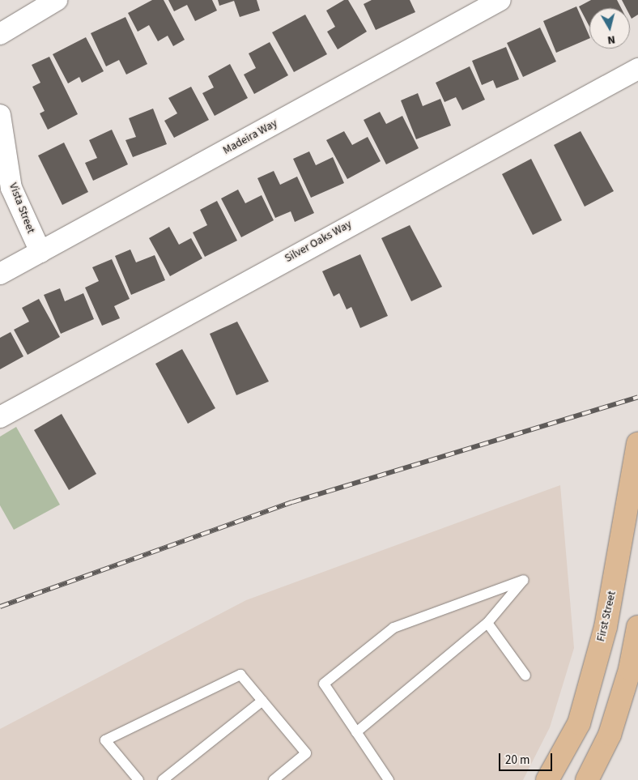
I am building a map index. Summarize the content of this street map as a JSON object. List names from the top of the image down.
{
  "streets": {
    "main road": ["First Street"],
    "street": ["Madeira Way", "Vista Street", "Silver Oaks Way"]
  },
  "crossings": [
    ["Madeira Way", "Vista Street"]
  ],
  "scale_bar": "20 m",
  "north": "bottom"
}
